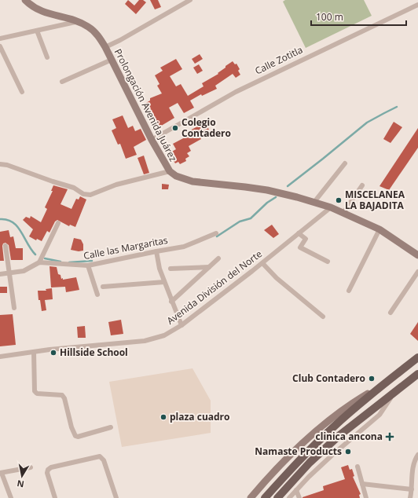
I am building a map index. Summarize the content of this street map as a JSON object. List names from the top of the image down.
{
  "streets": {
    "street": [
      "Calle Zotitla",
      "Prolongación Avenida Juárez",
      "Calle las Margaritas",
      "Avenida División del Norte"
    ]
  },
  "crossings": [
    ["Calle Zotitla", "Prolongación Avenida Juárez"],
    ["Prolongación Avenida Juárez", "Avenida División del Norte"]
  ],
  "places": {
    "other": [
      "Colegio Contadero",
      "MISCELANEA LA BAJADITA",
      "Hillside School",
      "Club Contadero",
      "plaza cuadro",
      "Namaste Products"
    ],
    "health": ["clinica ancona"]
  },
  "scale_bar": "100 m",
  "north": "bottom"
}
